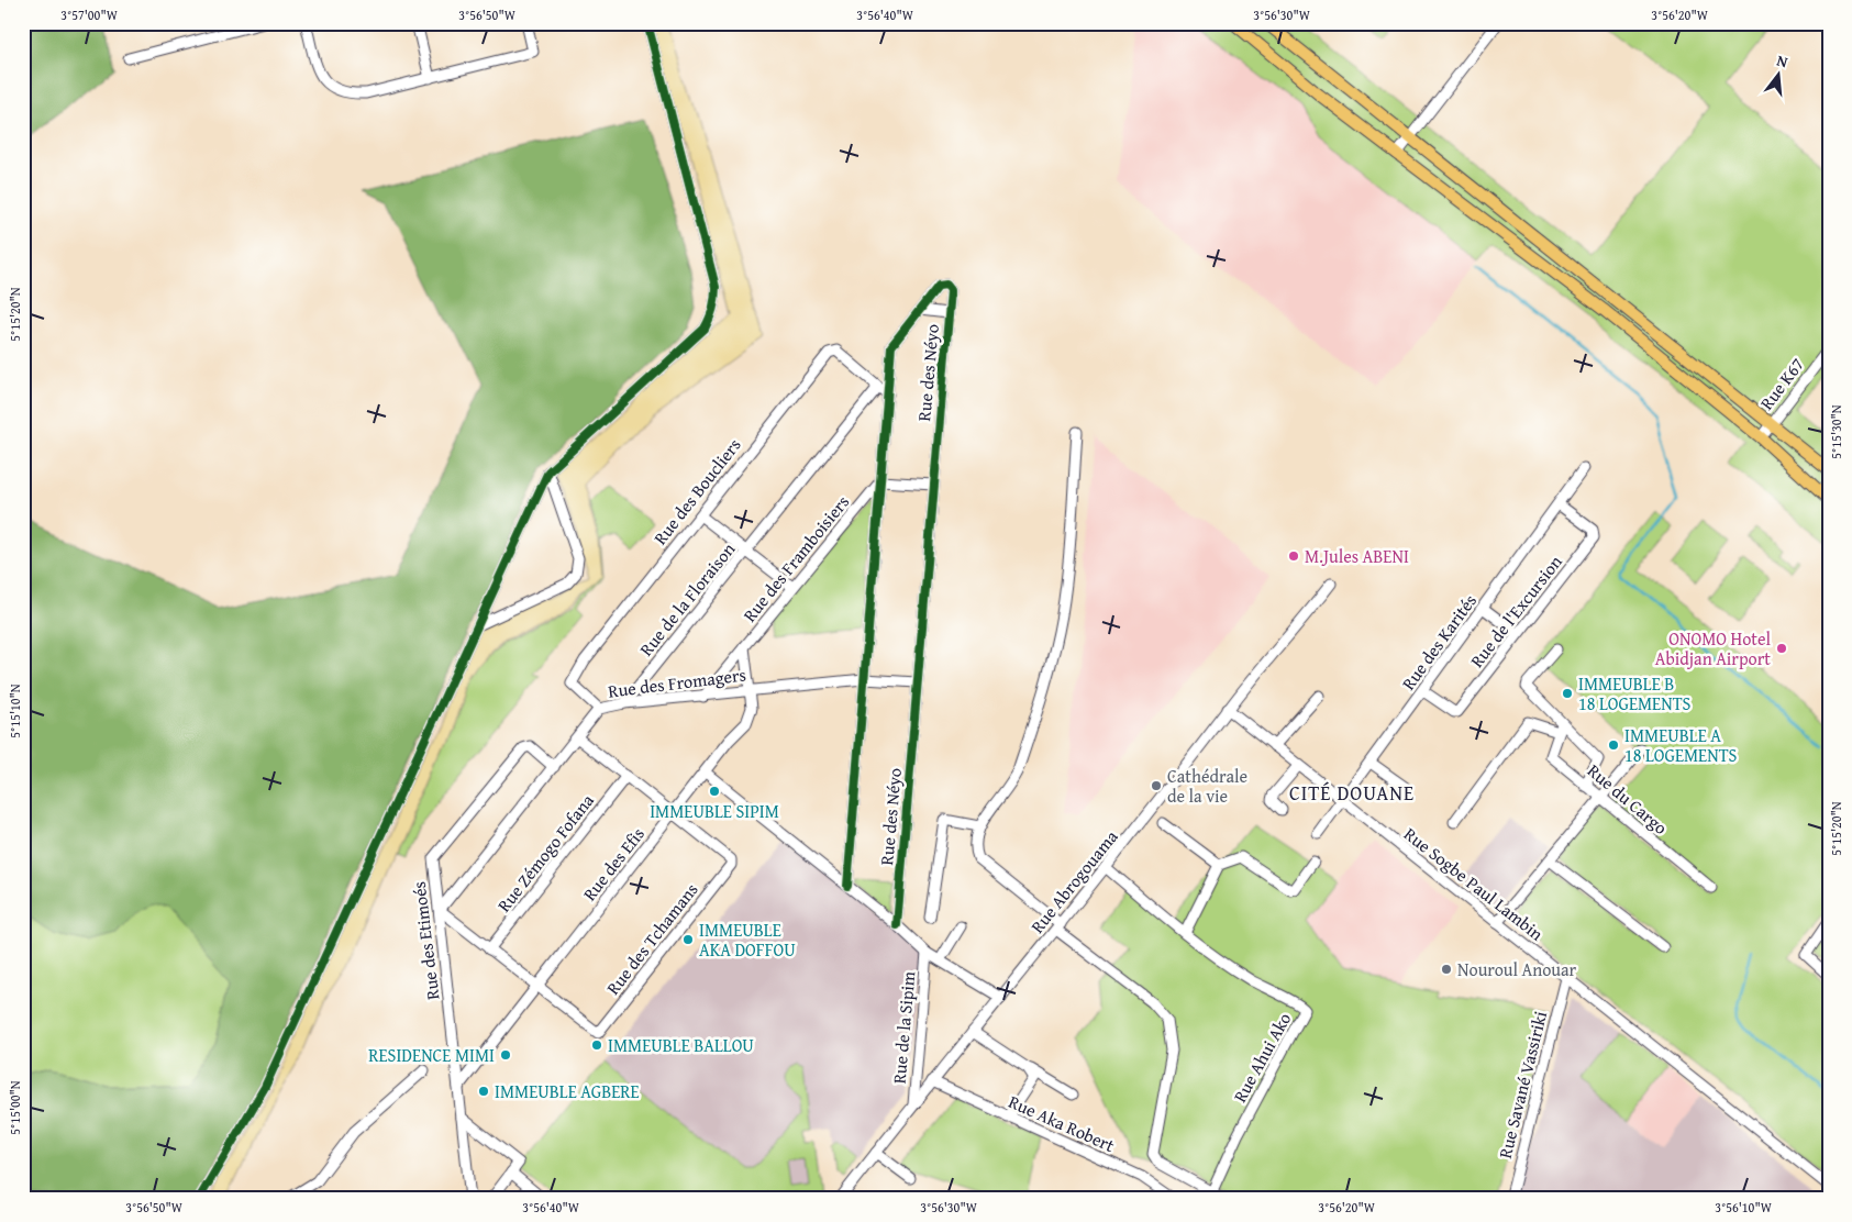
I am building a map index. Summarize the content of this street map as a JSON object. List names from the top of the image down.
{
  "streets": {
    "street": [
      "Rue des Néyo",
      "Rue K67",
      "Rue des Boucliers",
      "Rue des Framboisiers",
      "Rue de la Floraison",
      "Rue de l'Excursion",
      "Rue des Karités",
      "Rue des Fromagers",
      "Rue du Cargo",
      "Rue Zémogo Fofana",
      "Rue des Efis",
      "Rue Abrogouama",
      "Rue Sogbe Paul Lambin",
      "Rue des Tchamans",
      "Rue des Etimoés",
      "Rue de la Sipim",
      "Rue Ahui Ako",
      "Rue Savané Vassiriki",
      "Rue Aka Robert"
    ]
  },
  "crossings": [
    ["Rue des Néyo", "Rue des Boucliers"],
    ["Rue des Néyo", "Rue des Framboisiers"],
    ["Rue des Néyo", "Rue des Fromagers"],
    ["Rue des Boucliers", "Rue de la Floraison"],
    ["Rue des Boucliers", "Rue des Fromagers"],
    ["Rue des Framboisiers", "Rue des Fromagers"],
    ["Rue des Framboisiers", "Rue des Efis"],
    ["Rue de la Floraison", "Rue des Fromagers"],
    ["Rue de l'Excursion", "Rue des Karités"],
    ["Rue des Karités", "Rue Sogbe Paul Lambin"],
    ["Rue des Fromagers", "Rue des Efis"],
    ["Rue des Fromagers", "Rue des Tchamans"],
    ["Rue des Fromagers", "Rue des Etimoés"],
    ["Rue Zémogo Fofana", "Rue des Tchamans"],
    ["Rue des Efis", "Rue des Tchamans"],
    ["Rue des Efis", "Rue des Etimoés"],
    ["Rue Abrogouama", "Rue Sogbe Paul Lambin"],
    ["Rue Abrogouama", "Rue de la Sipim"],
    ["Rue Abrogouama", "Rue Ahui Ako"],
    ["Rue Abrogouama", "Rue Aka Robert"],
    ["Rue Sogbe Paul Lambin", "Rue Savané Vassiriki"],
    ["Rue des Tchamans", "Rue des Etimoés"]
  ],
  "districts": ["CITÉ DOUANE"],
  "places": [
    "M.Jules ABENI",
    "ONOMO Hotel Abidjan Airport",
    "IMMEUBLE B 18 LOGEMENTS",
    "IMMEUBLE A 18 LOGEMENTS",
    "Cathédrale de la vie",
    "IMMEUBLE SIPIM",
    "IMMEUBLE AKA DOFFOU",
    "Nouroul Anouar",
    "IMMEUBLE BALLOU",
    "RESIDENCE MIMI",
    "IMMEUBLE AGBERE"
  ],
  "north": "top",
  "coordinates": [
    "3°57'00\"W",
    "3°56'50\"W",
    "3°56'40\"W",
    "3°56'30\"W",
    "3°56'20\"W",
    "5°15'20\"N",
    "5°15'30\"N",
    "5°15'10\"N",
    "5°15'00\"N",
    "3°56'10\"W"
  ]
}
